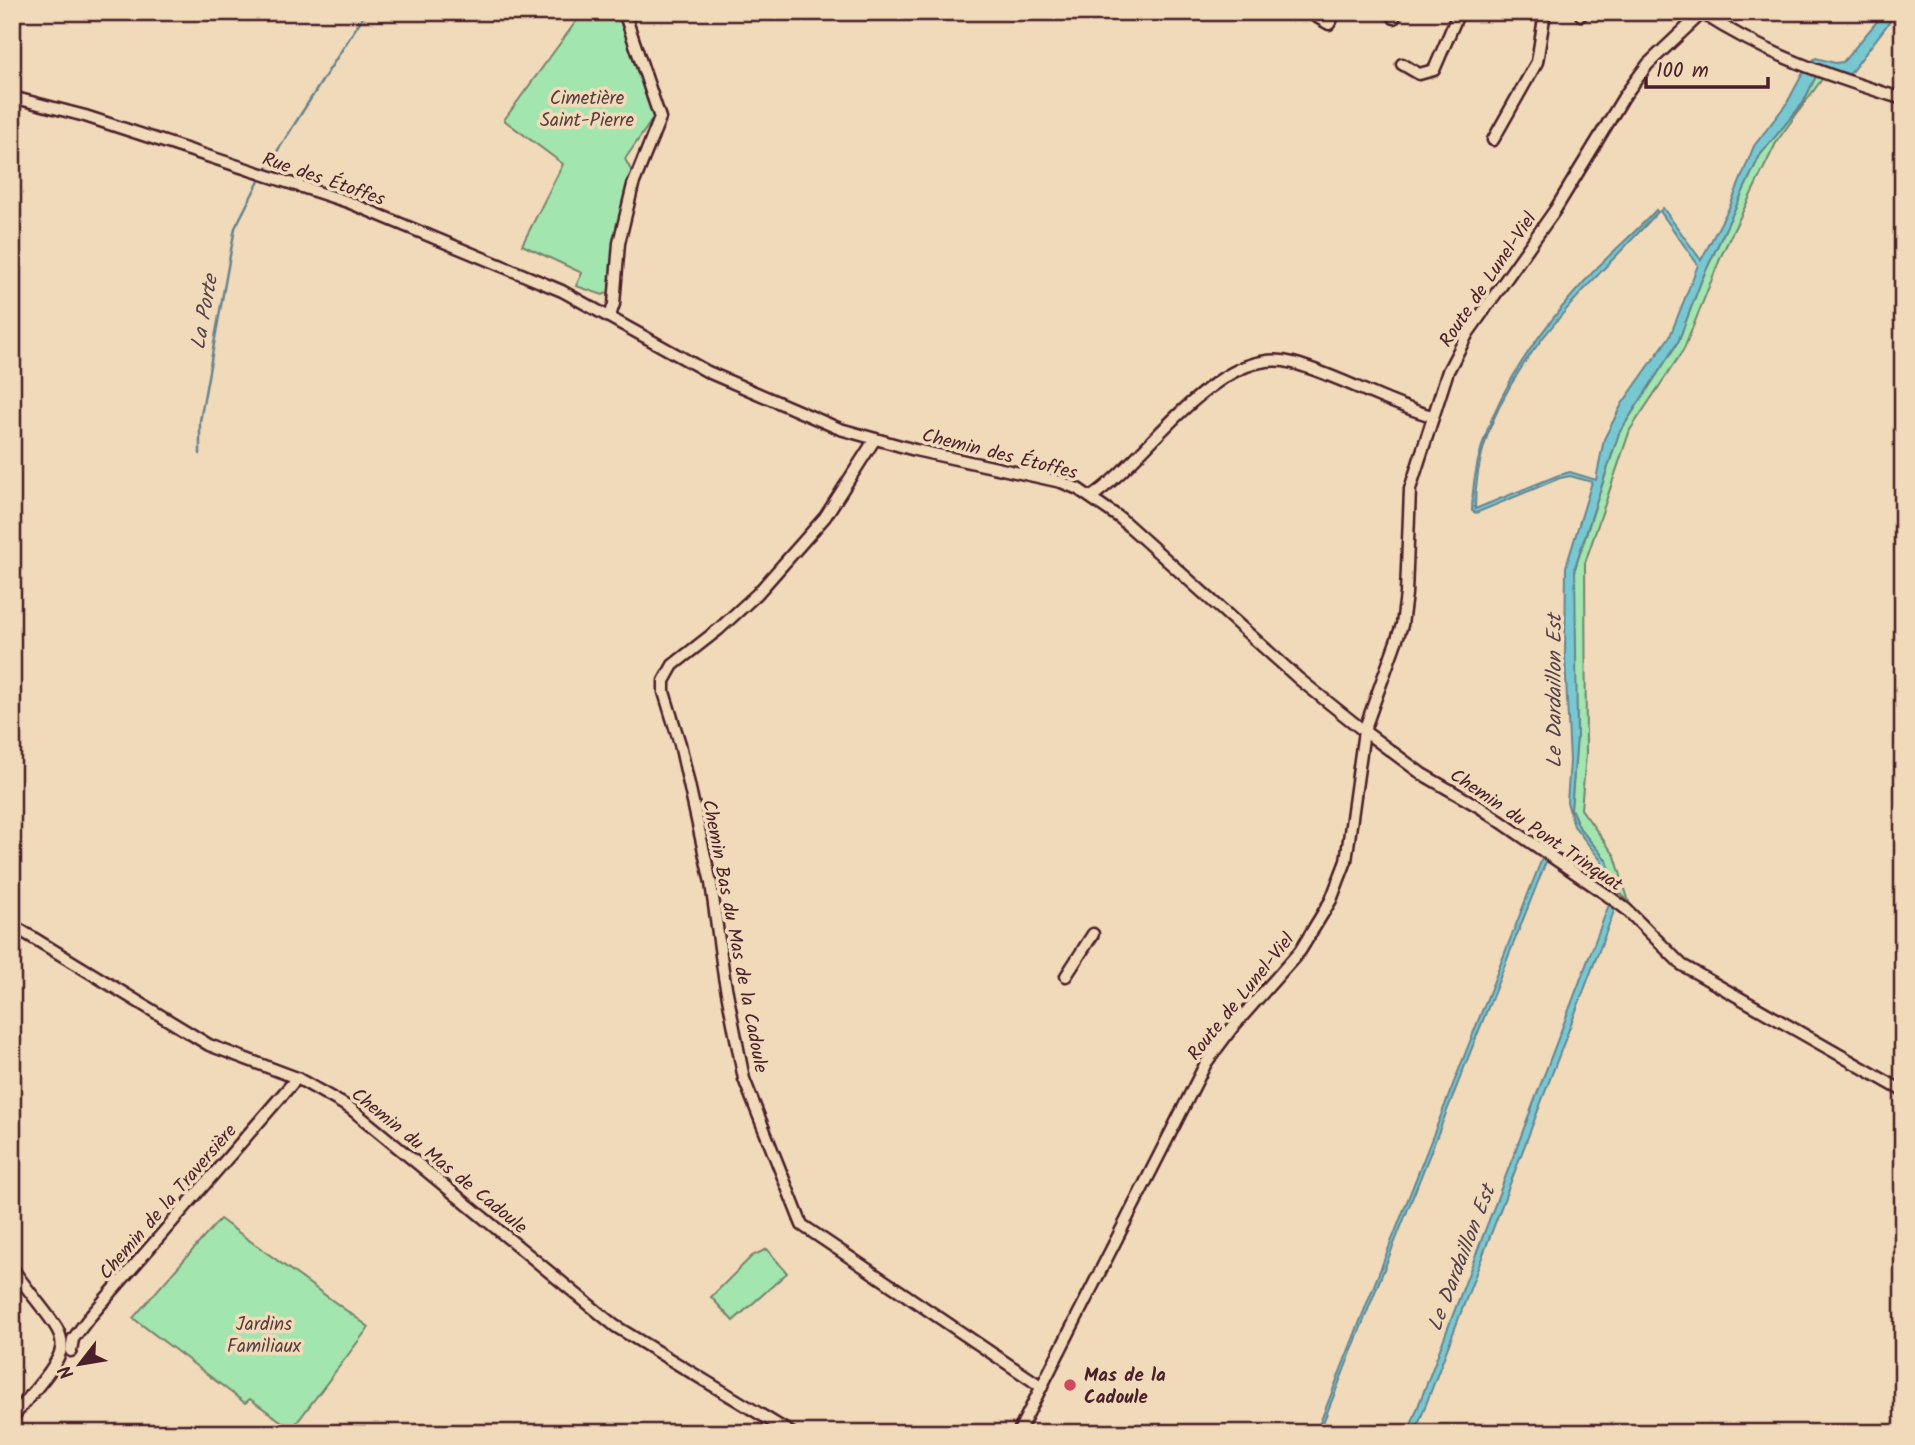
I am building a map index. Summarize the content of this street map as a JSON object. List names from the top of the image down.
{
  "streets": {
    "street": [
      "Rue des Étoffes",
      "Route de Lunel-Viel",
      "Chemin des Étoffes",
      "Chemin du Pont Trinquat",
      "Chemin Bas du Mas de la Cadoule",
      "Chemin du Mas de Cadoule",
      "Chemin de la Traversière"
    ]
  },
  "crossings": [
    ["Rue des Étoffes", "Chemin des Étoffes"],
    ["Route de Lunel-Viel", "Chemin des Étoffes"],
    ["Route de Lunel-Viel", "Chemin du Pont Trinquat"],
    ["Route de Lunel-Viel", "Chemin Bas du Mas de la Cadoule"],
    ["Chemin des Étoffes", "Chemin du Pont Trinquat"],
    ["Chemin des Étoffes", "Chemin Bas du Mas de la Cadoule"],
    ["Chemin du Mas de Cadoule", "Chemin de la Traversière"]
  ],
  "water": ["La Porte", "Le Dardaillon Est"],
  "parks": ["Cimetière Saint-Pierre", "Jardins Familiaux"],
  "places": ["Mas de la Cadoule"],
  "scale_bar": "100 m",
  "north": "bottom left"
}
